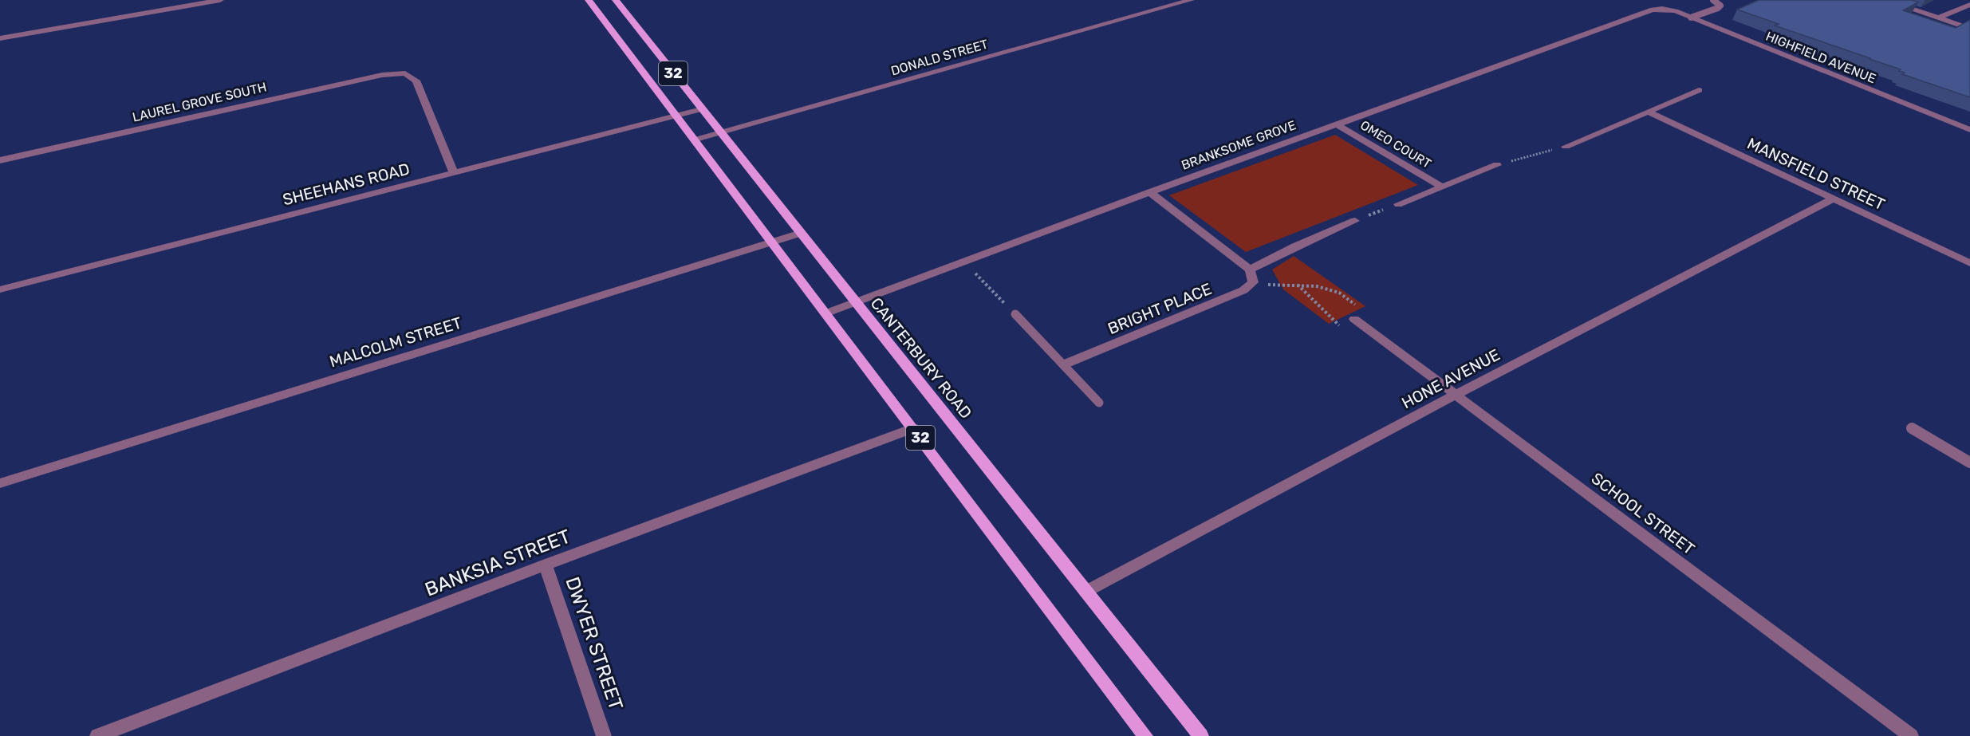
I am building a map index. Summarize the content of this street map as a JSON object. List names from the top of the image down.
{
  "streets": {
    "main road": ["32", "CANTERBURY ROAD"],
    "street": [
      "DONALD STREET",
      "HIGHFIELD AVENUE",
      "LAUREL GROVE SOUTH",
      "OMEO COURT",
      "BRANKSOME GROVE",
      "MANSFIELD STREET",
      "SHEEHANS ROAD",
      "BRIGHT PLACE",
      "MALCOLM STREET",
      "HONE AVENUE",
      "SCHOOL STREET",
      "BANKSIA STREET",
      "DWYER STREET"
    ]
  },
  "crossings": [
    ["DONALD STREET", "32"],
    ["DONALD STREET", "CANTERBURY ROAD"],
    ["HIGHFIELD AVENUE", "BRANKSOME GROVE"],
    ["32", "BRANKSOME GROVE"],
    ["32", "SHEEHANS ROAD"],
    ["32", "MALCOLM STREET"],
    ["32", "BANKSIA STREET"],
    ["LAUREL GROVE SOUTH", "SHEEHANS ROAD"],
    ["OMEO COURT", "BRANKSOME GROVE"],
    ["BRANKSOME GROVE", "CANTERBURY ROAD"],
    ["MANSFIELD STREET", "HONE AVENUE"],
    ["SHEEHANS ROAD", "CANTERBURY ROAD"],
    ["MALCOLM STREET", "CANTERBURY ROAD"],
    ["CANTERBURY ROAD", "HONE AVENUE"],
    ["HONE AVENUE", "SCHOOL STREET"],
    ["BANKSIA STREET", "DWYER STREET"]
  ]
}
